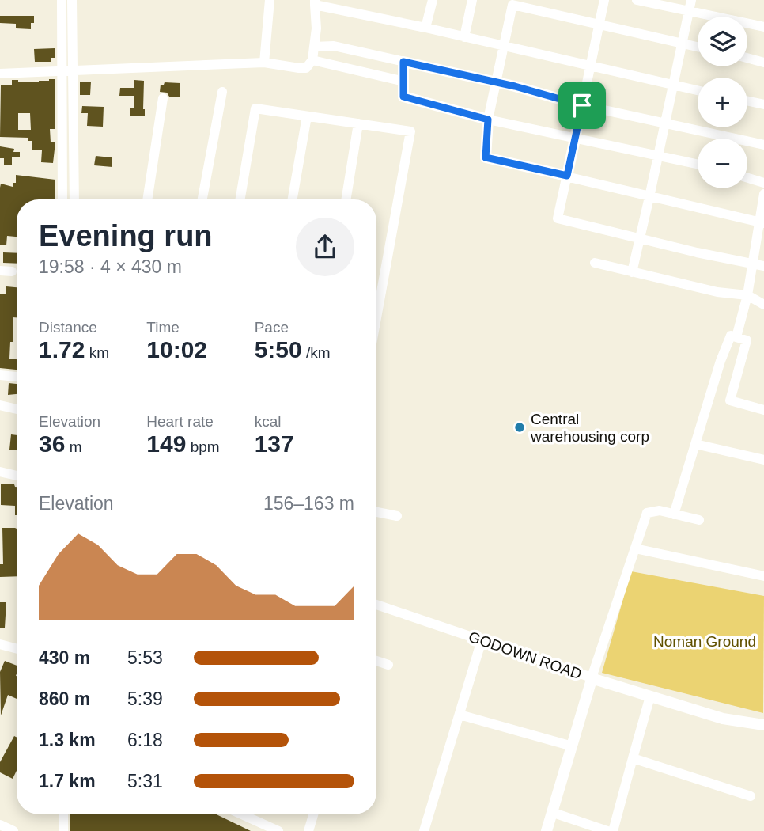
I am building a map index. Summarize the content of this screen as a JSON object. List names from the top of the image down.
{
  "streets": {
    "street": ["GODOWN ROAD"]
  },
  "parks": ["Noman Ground"],
  "places": ["Central warehousing corp"],
  "page": {
    "map_buttons": ["+", "−"],
    "heading": ["Evening run", "19:58 · 4 × 430 m"],
    "stats": [
      ["Distance", "1.72 km"],
      ["Time", "10:02"],
      ["Pace", "5:50 /km"],
      ["Elevation", "36 m"],
      ["Heart rate", "149 bpm"],
      ["kcal", "137"]
    ],
    "chart": ["Elevation", "156–163 m"],
    "list": [
      {
        "name": "430 m",
        "note": "5:53"
      },
      {
        "name": "860 m",
        "note": "5:39"
      },
      {
        "name": "1.3 km",
        "note": "6:18"
      },
      {
        "name": "1.7 km",
        "note": "5:31"
      }
    ]
  }
}
